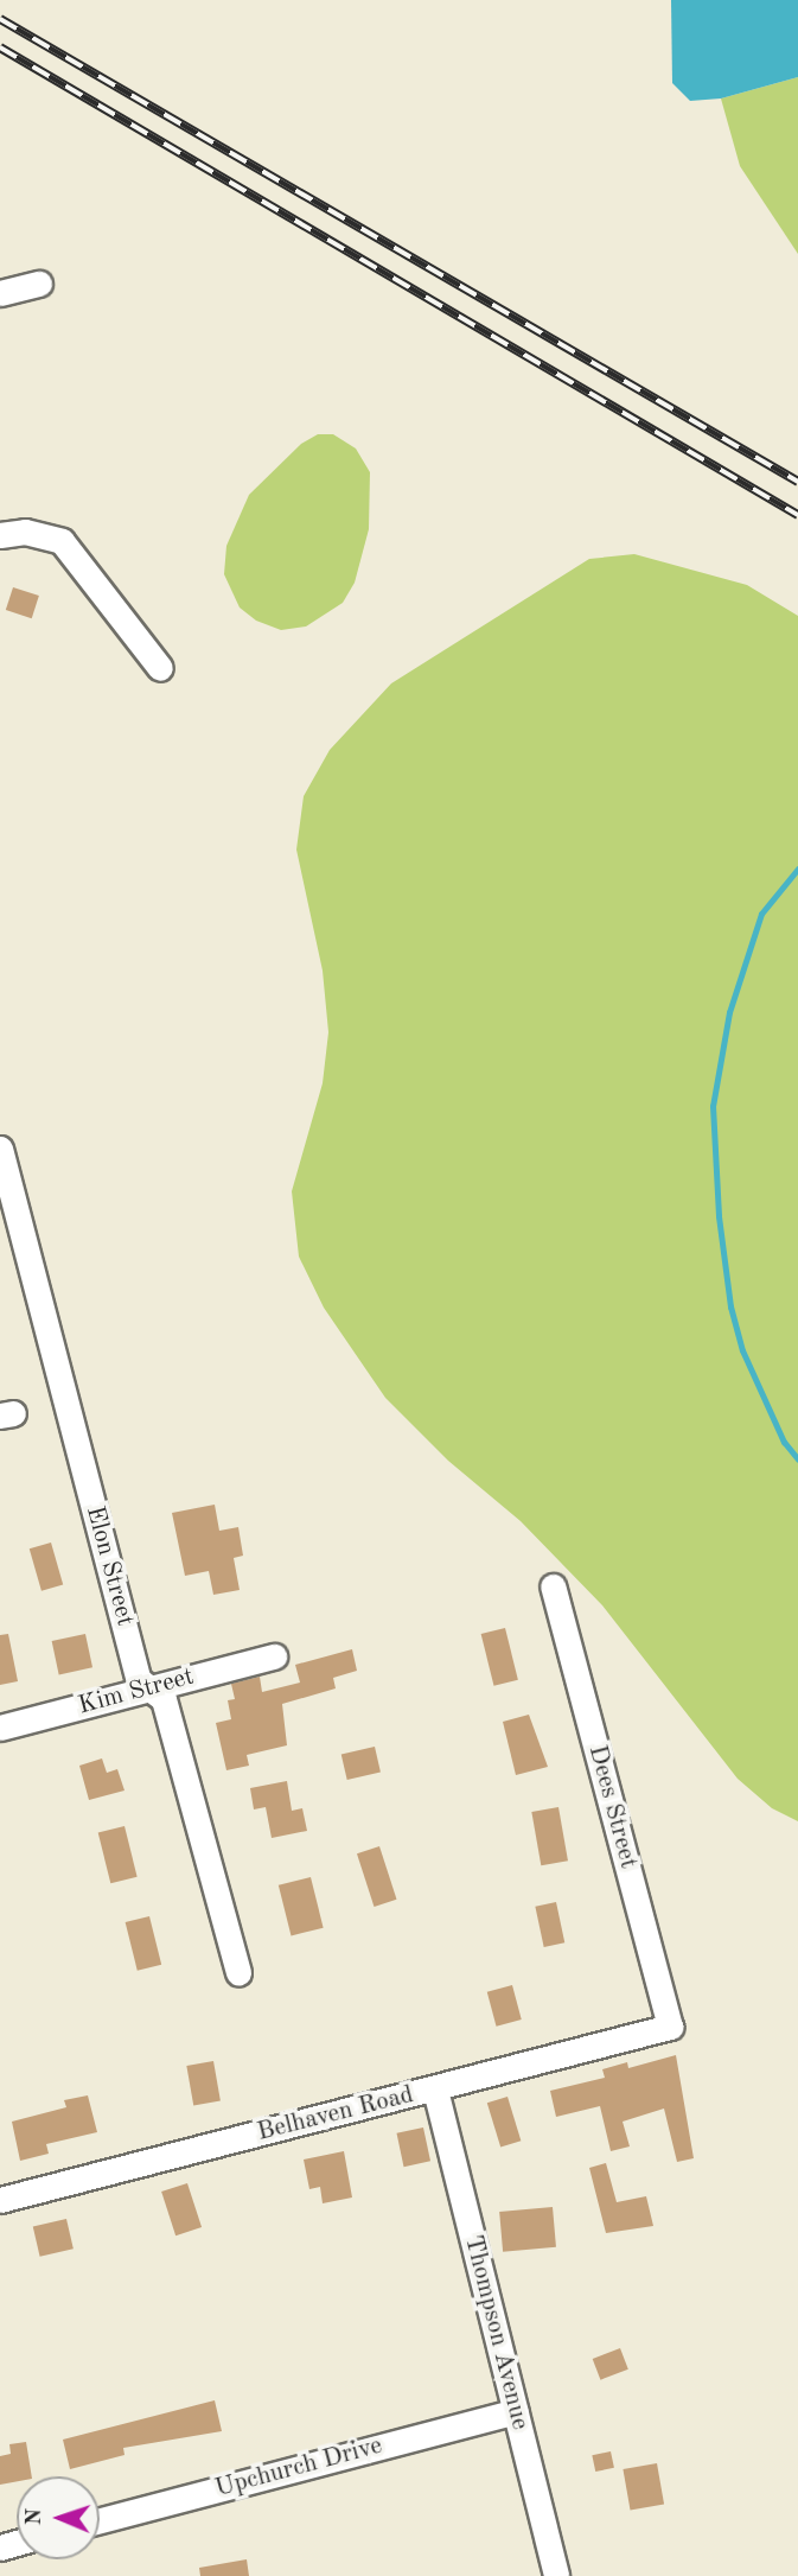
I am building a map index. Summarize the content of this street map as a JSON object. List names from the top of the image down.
{
  "streets": {
    "street": [
      "Elon Street",
      "Kim Street",
      "Dees Street",
      "Belhaven Road",
      "Thompson Avenue",
      "Upchurch Drive"
    ]
  },
  "crossings": [
    ["Elon Street", "Kim Street"],
    ["Dees Street", "Belhaven Road"],
    ["Belhaven Road", "Thompson Avenue"],
    ["Thompson Avenue", "Upchurch Drive"]
  ],
  "north": "left"
}
